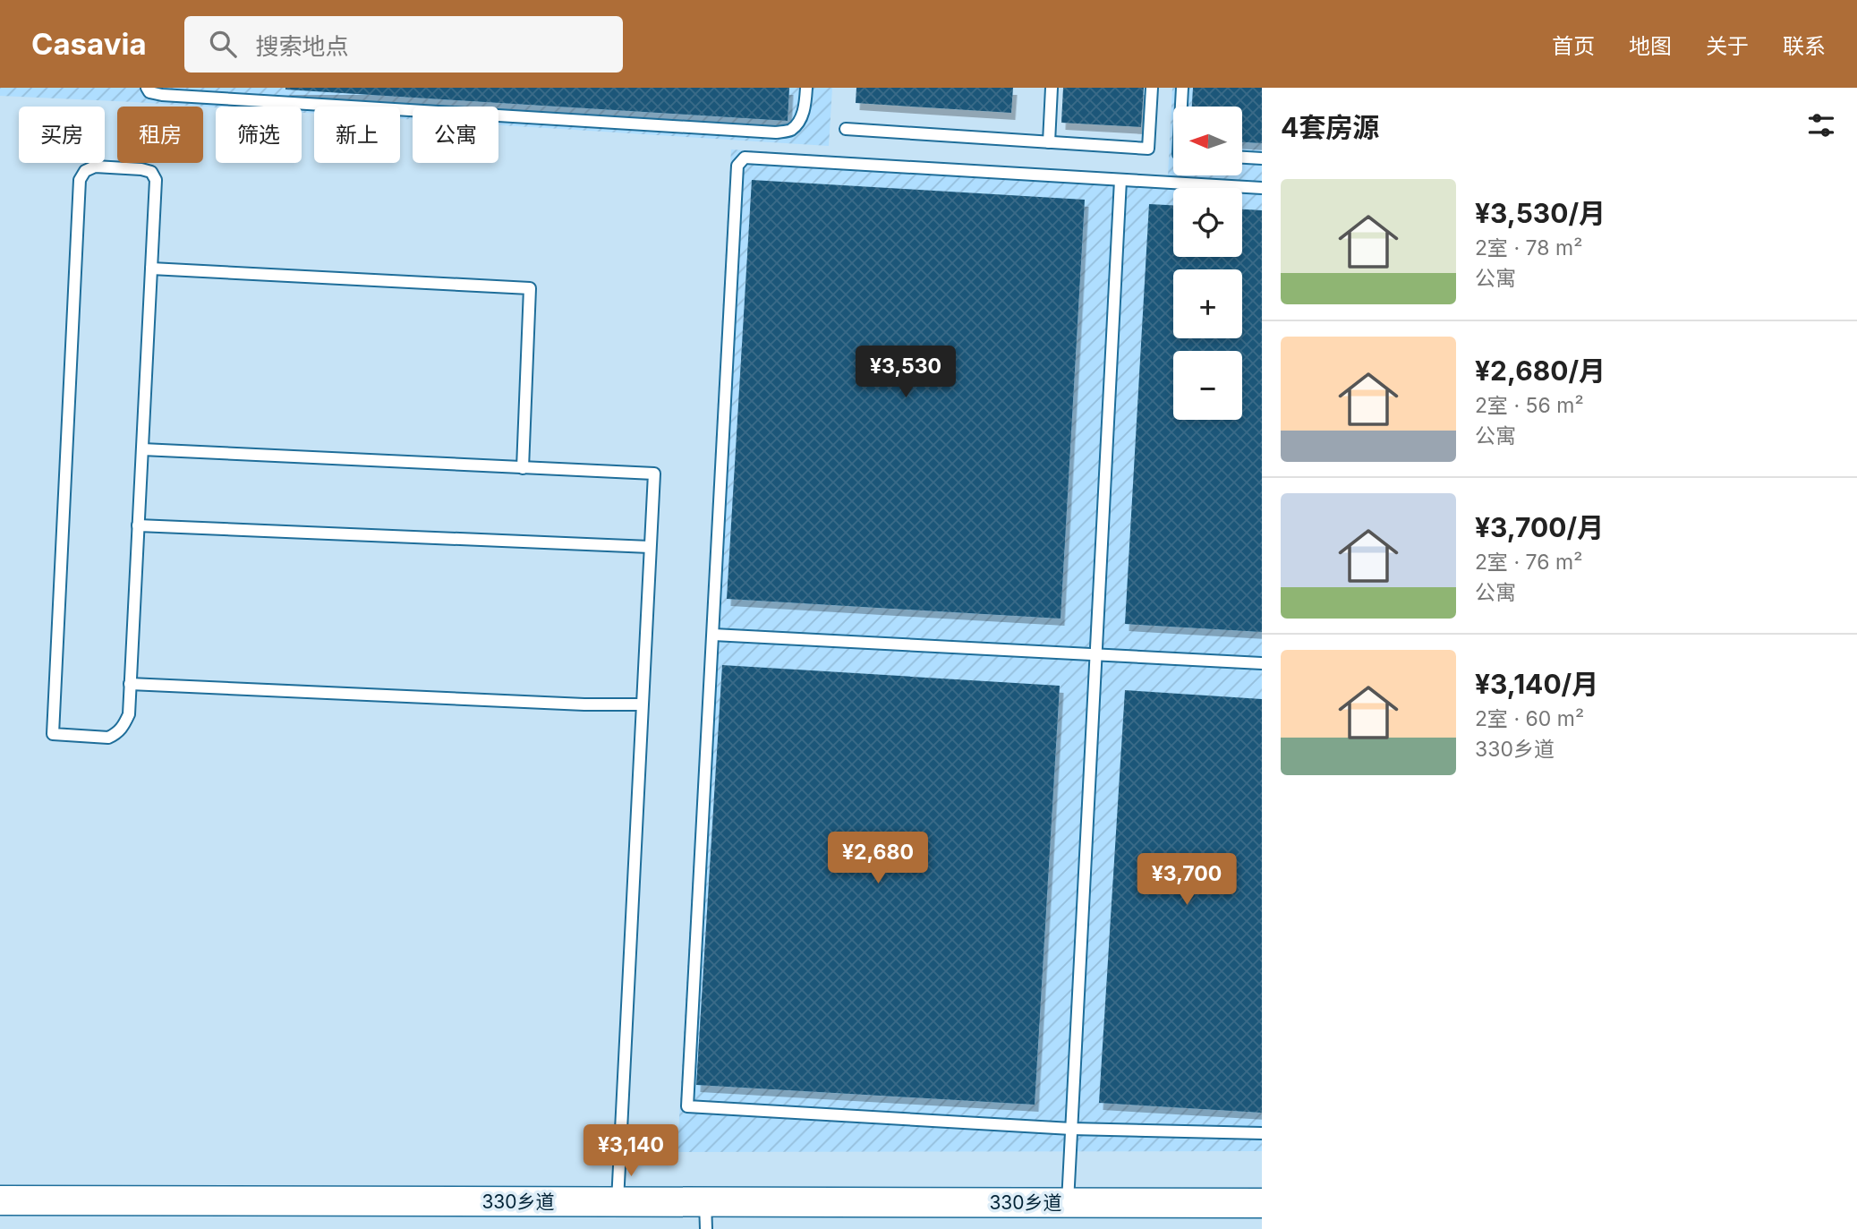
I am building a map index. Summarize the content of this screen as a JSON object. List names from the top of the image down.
{
  "streets": {
    "street": ["330乡道"]
  },
  "north": "left",
  "page": {
    "header": "Casavia",
    "search": "搜索地点",
    "nav": [
      "首页",
      "地图",
      "关于",
      "联系"
    ],
    "heading": "4套房源",
    "map_buttons": ["+", "−"],
    "chip": [
      "买房",
      "租房",
      "筛选",
      "新上",
      "公寓"
    ],
    "list": [
      {
        "name": "¥3,530/月",
        "note": "2室 · 78 m² · 公寓"
      },
      {
        "name": "¥2,680/月",
        "note": "2室 · 56 m² · 公寓"
      },
      {
        "name": "¥3,700/月",
        "note": "2室 · 76 m² · 公寓"
      },
      {
        "name": "¥3,140/月",
        "note": "2室 · 60 m² · 330乡道"
      }
    ],
    "price": [
      "¥3,530",
      "¥2,680",
      "¥3,700",
      "¥3,140"
    ]
  }
}
